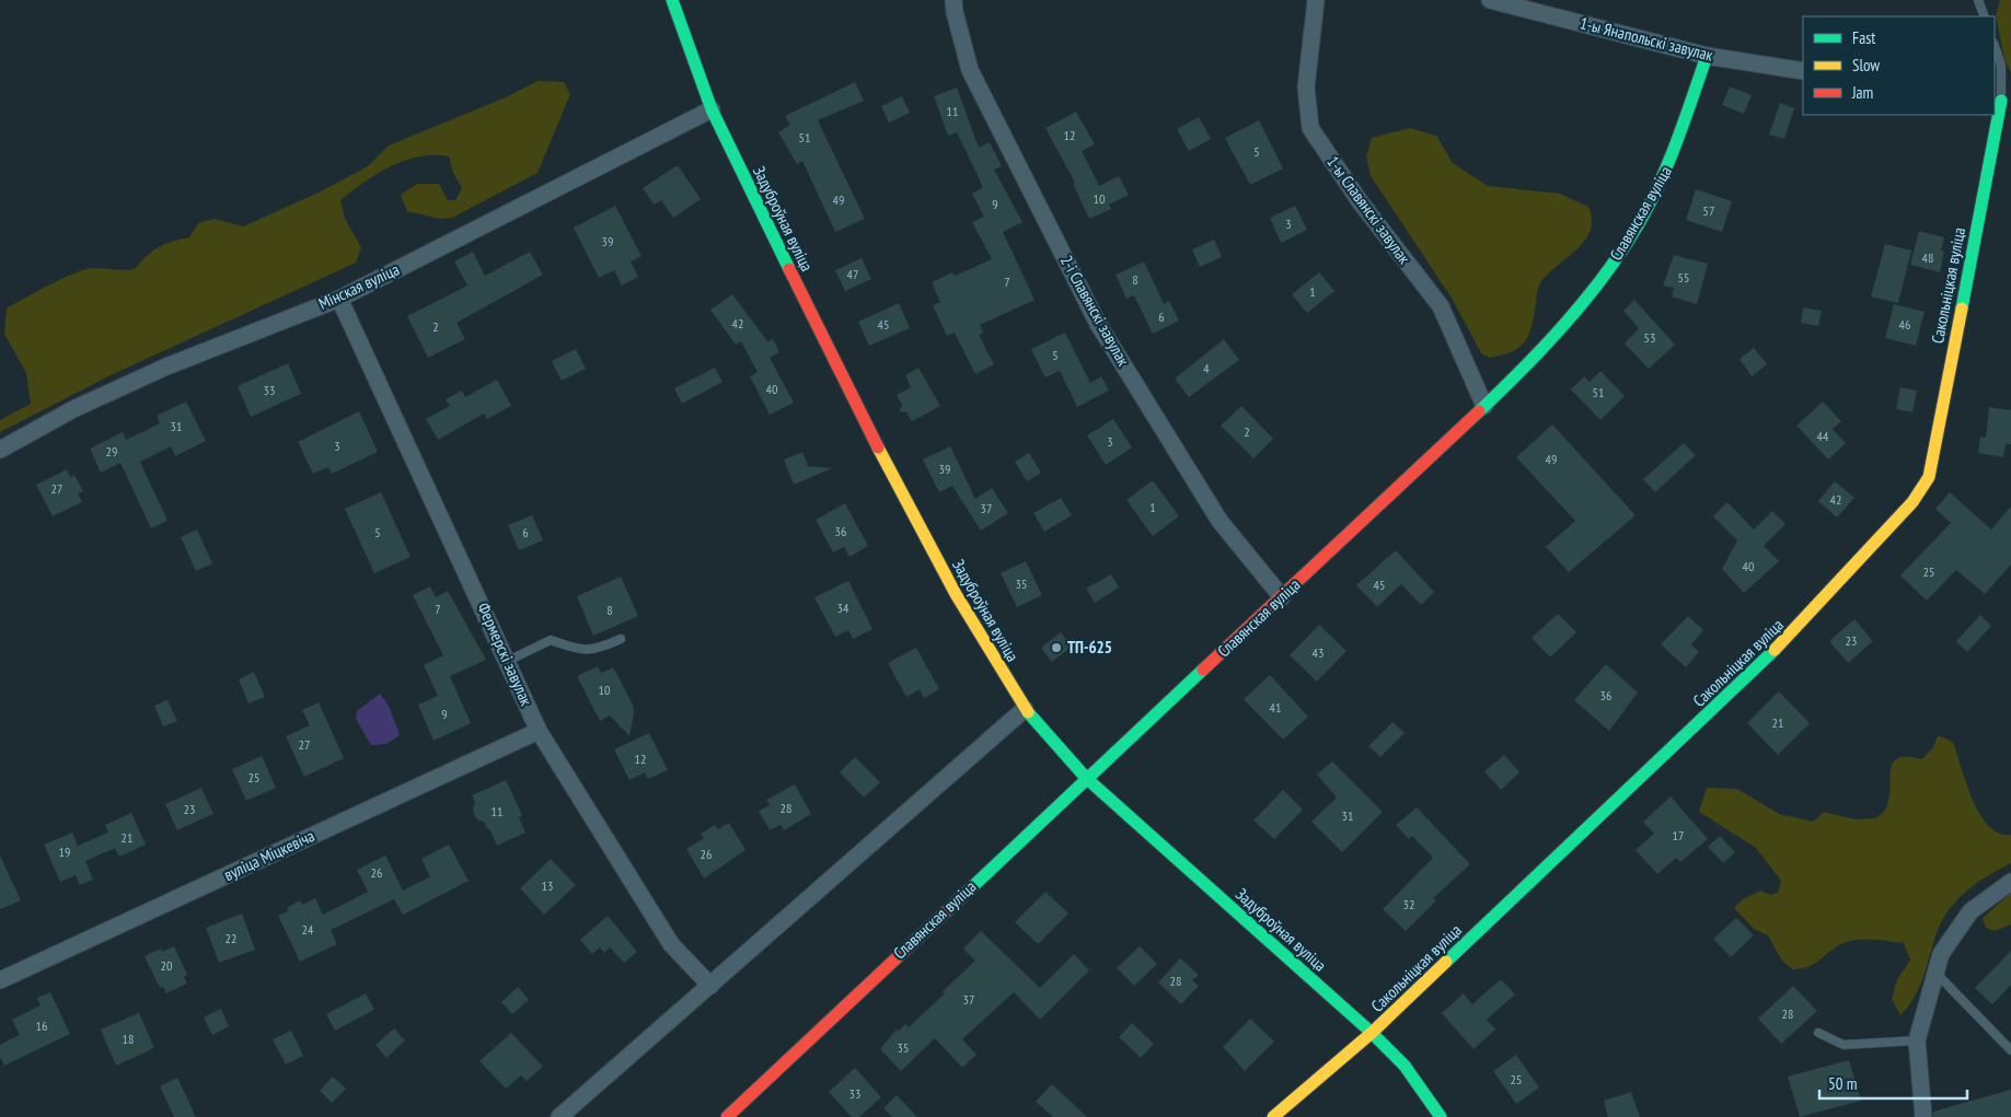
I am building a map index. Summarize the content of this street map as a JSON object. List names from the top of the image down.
{
  "streets": {
    "street": [
      "1-ы Янапольскі завулак",
      "1-ы Славянскі завулак",
      "Славянская вуліца",
      "Задуброўная вуліца",
      "Сакольніцкая вуліца",
      "Мінская вуліца",
      "2-і Славянскі завулак",
      "Фермерскі завулак",
      "вуліца Міцкевіча"
    ]
  },
  "crossings": [
    ["1-ы Янапольскі завулак", "Славянская вуліца"],
    ["1-ы Славянскі завулак", "Славянская вуліца"],
    ["Славянская вуліца", "Задуброўная вуліца"],
    ["Славянская вуліца", "2-і Славянскі завулак"],
    ["Задуброўная вуліца", "Сакольніцкая вуліца"],
    ["Задуброўная вуліца", "Мінская вуліца"],
    ["Мінская вуліца", "Фермерскі завулак"],
    ["Фермерскі завулак", "вуліца Міцкевіча"]
  ],
  "places": ["ТП-625"],
  "house_numbers": [
    "11",
    "12",
    "51",
    "5",
    "10",
    "49",
    "9",
    "57",
    "3",
    "39",
    "48",
    "47",
    "55",
    "8",
    "7",
    "1",
    "6",
    "42",
    "45",
    "46",
    "2",
    "53",
    "5",
    "4",
    "40",
    "33",
    "51",
    "31",
    "2",
    "44",
    "3",
    "3",
    "29",
    "49",
    "39",
    "27",
    "42",
    "1",
    "37",
    "36",
    "5",
    "6",
    "40",
    "25",
    "35",
    "45",
    "34",
    "7",
    "8",
    "23",
    "43",
    "10",
    "36",
    "41",
    "9",
    "21",
    "27",
    "12",
    "25",
    "28",
    "23",
    "11",
    "31",
    "17",
    "21",
    "19",
    "26",
    "26",
    "13",
    "32",
    "24",
    "22",
    "20",
    "28",
    "37",
    "28",
    "16",
    "18",
    "35",
    "25",
    "33"
  ],
  "legend": ["Fast", "Slow", "Jam"],
  "scale_bar": "50 m"
}
